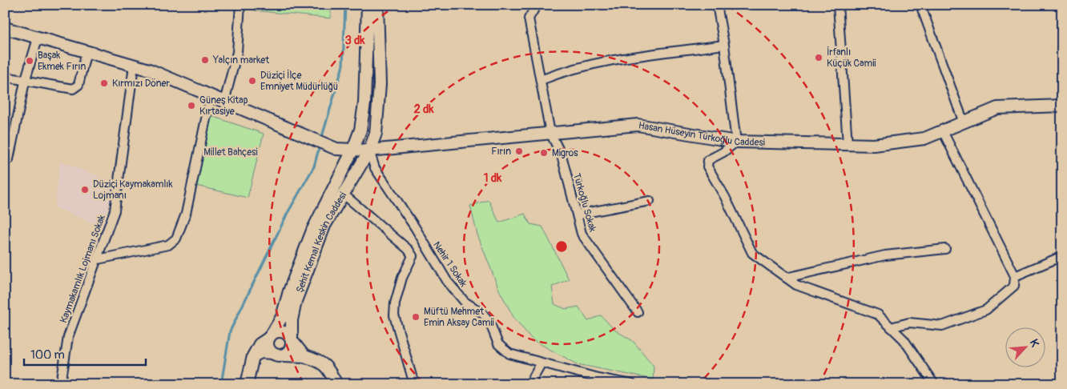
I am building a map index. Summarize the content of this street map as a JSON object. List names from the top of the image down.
{
  "streets": {
    "main road": ["Hasan Hüseyin Türkoğlu Caddesi", "Şehit Kemal Keskin Caddesi"],
    "street": ["Türkoğlu Sokak", "Nehir 1 Sokak", "Kaymakamlık Lojmanı Sokak"]
  },
  "crossings": [
    ["Hasan Hüseyin Türkoğlu Caddesi", "Türkoğlu Sokak"],
    ["Hasan Hüseyin Türkoğlu Caddesi", "Şehit Kemal Keskin Caddesi"],
    ["Hasan Hüseyin Türkoğlu Caddesi", "Nehir 1 Sokak"],
    ["Şehit Kemal Keskin Caddesi", "Nehir 1 Sokak"]
  ],
  "parks": ["Millet Bahçesi"],
  "places": [
    "İrfanlı Küçük Camii",
    "Yalçın market",
    "Başak Ekmek Fırın",
    "Düziçi İlçe Emniyet Müdürlüğü",
    "Kırmızı Döner",
    "Güneş Kitap Kırtasiye",
    "Fırın",
    "Migros",
    "Düziçi Kaymakamlık Lojmanı",
    "Müftü Mehmet Emin Aksay Camii"
  ],
  "scale_bar": "100 m",
  "north": "top right",
  "rings": ["3 dk", "2 dk", "1 dk"]
}
